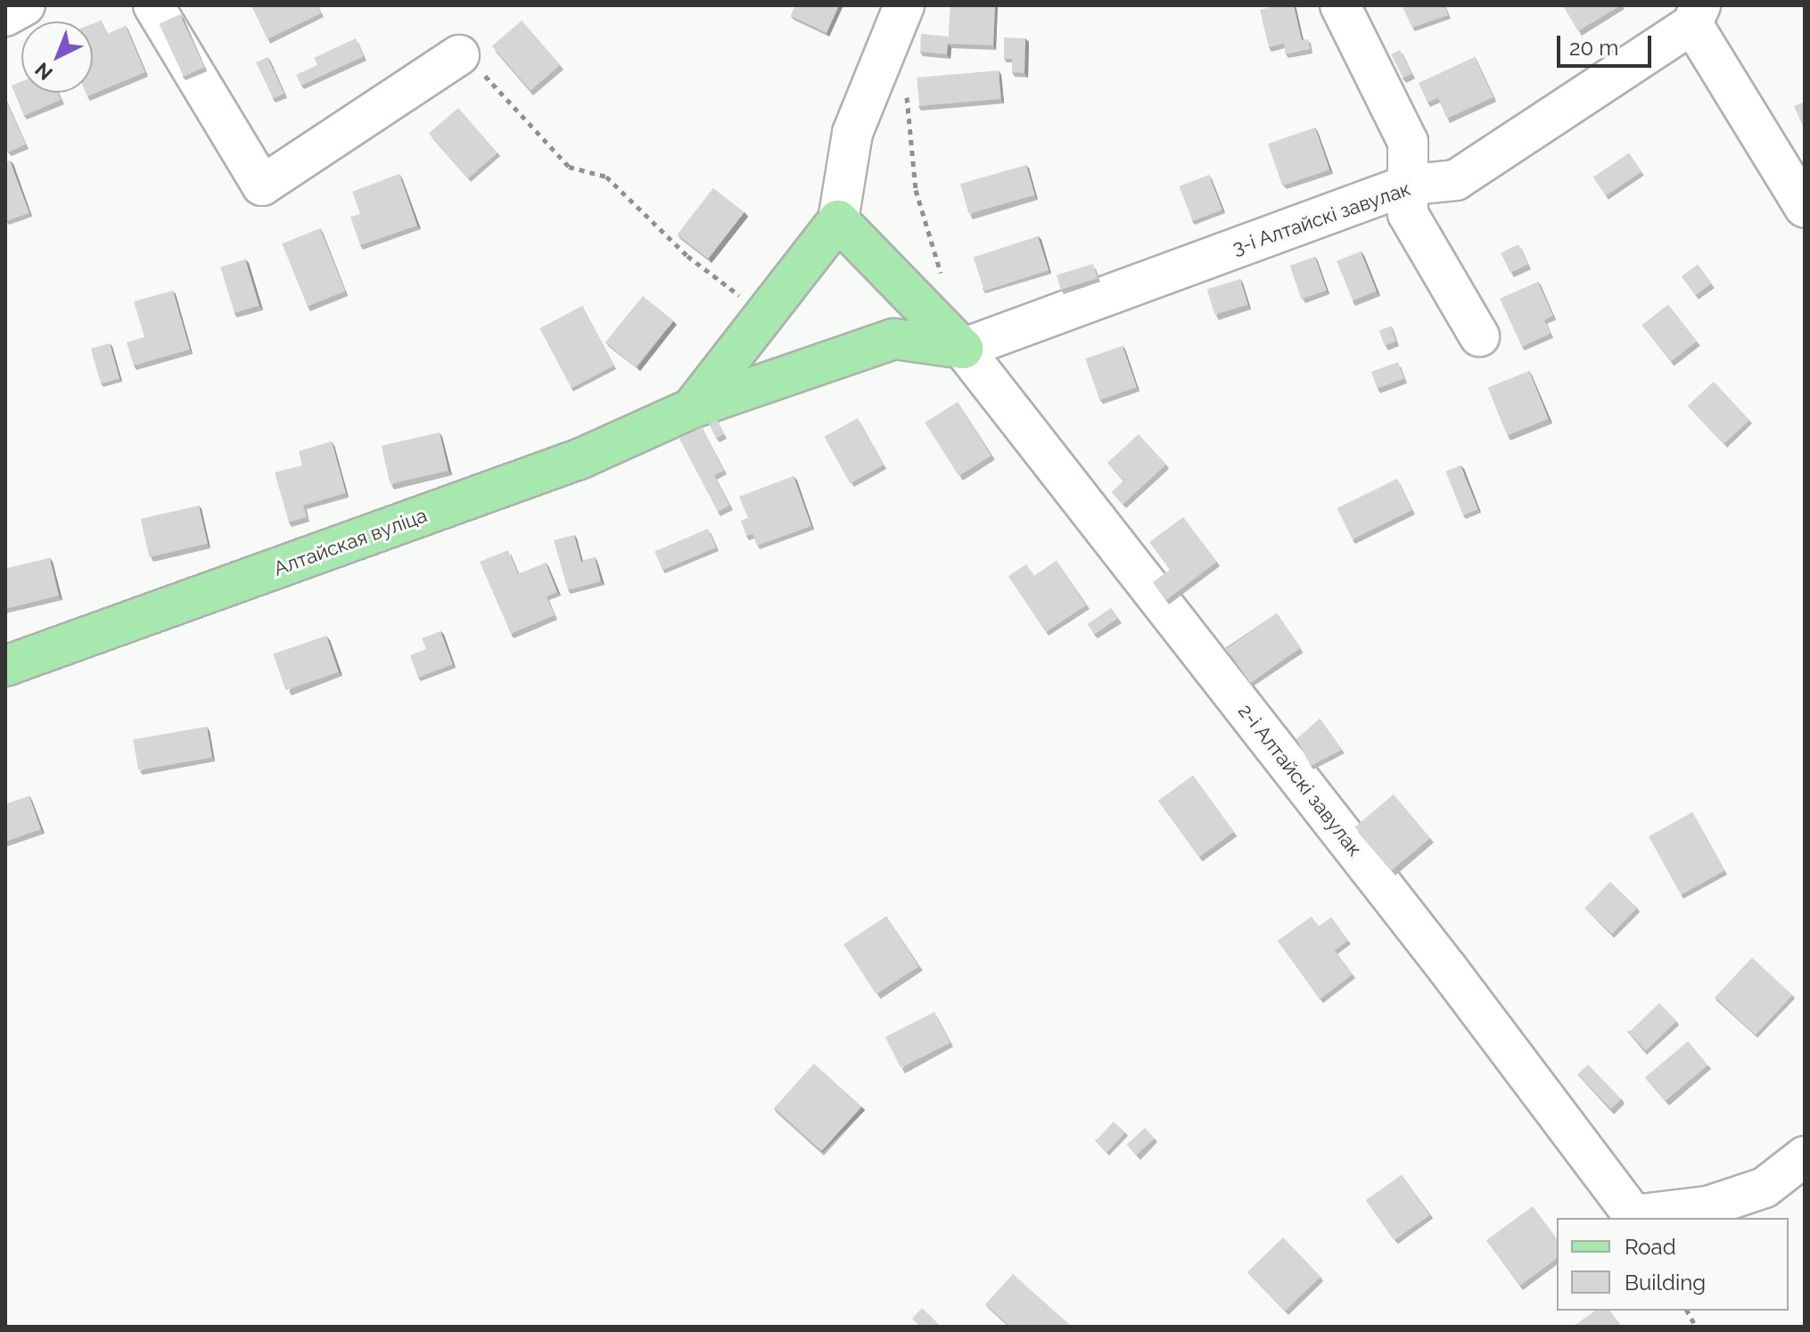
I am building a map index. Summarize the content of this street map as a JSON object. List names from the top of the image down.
{
  "streets": {
    "main road": ["Алтайская вуліца"],
    "street": ["3-і Алтайскі завулак", "2-і Алтайскі завулак"]
  },
  "crossings": [
    ["3-і Алтайскі завулак", "Алтайская вуліца"],
    ["3-і Алтайскі завулак", "2-і Алтайскі завулак"],
    ["Алтайская вуліца", "2-і Алтайскі завулак"]
  ],
  "legend": ["Road", "Building"],
  "scale_bar": "20 m",
  "north": "bottom left"
}
